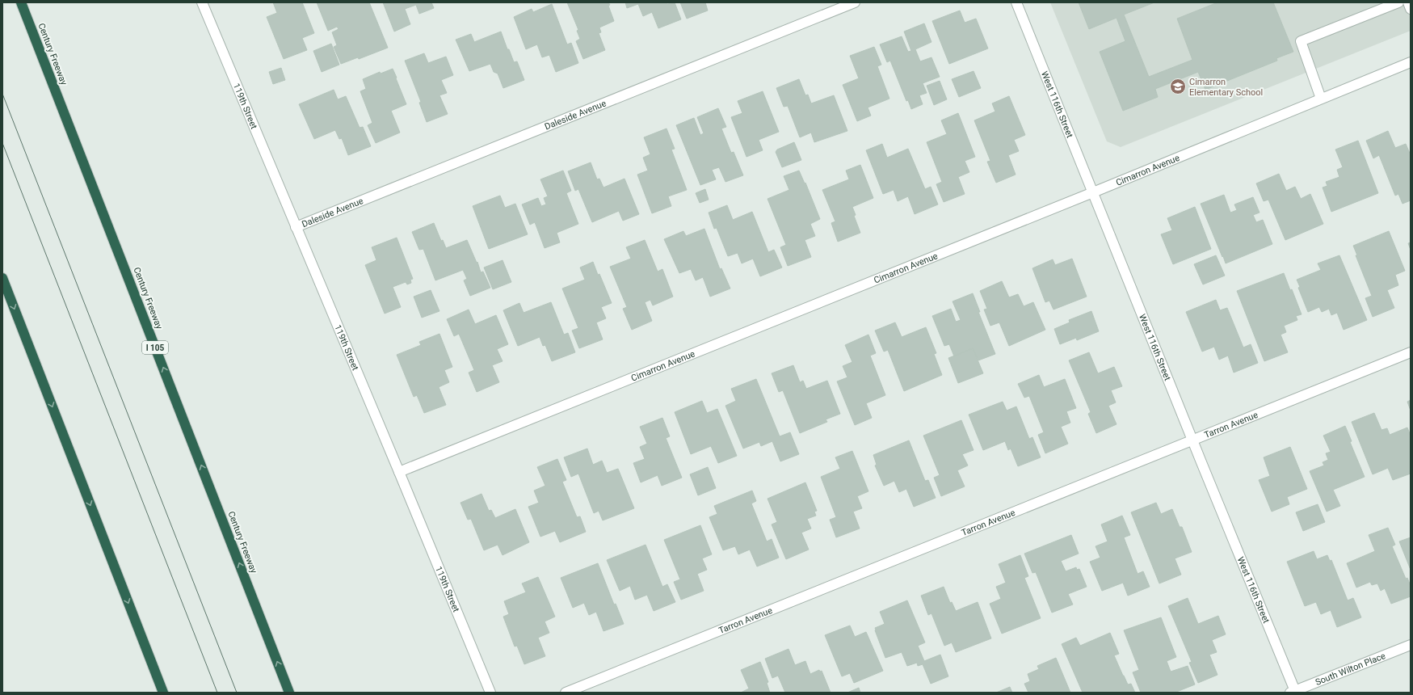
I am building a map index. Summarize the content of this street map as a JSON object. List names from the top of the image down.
{
  "streets": {
    "highway": ["Century Freeway", "I 105"],
    "street": [
      "West 116th Street",
      "119th Street",
      "Daleside Avenue",
      "Cimarron Avenue",
      "Tarron Avenue",
      "South Wilton Place"
    ]
  },
  "crossings": [
    ["West 116th Street", "Cimarron Avenue"],
    ["West 116th Street", "Tarron Avenue"],
    ["West 116th Street", "South Wilton Place"],
    ["119th Street", "Daleside Avenue"],
    ["119th Street", "Cimarron Avenue"]
  ],
  "one_way": ["Century Freeway"],
  "places": {
    "school or university": ["Cimarron Elementary School"]
  }
}
